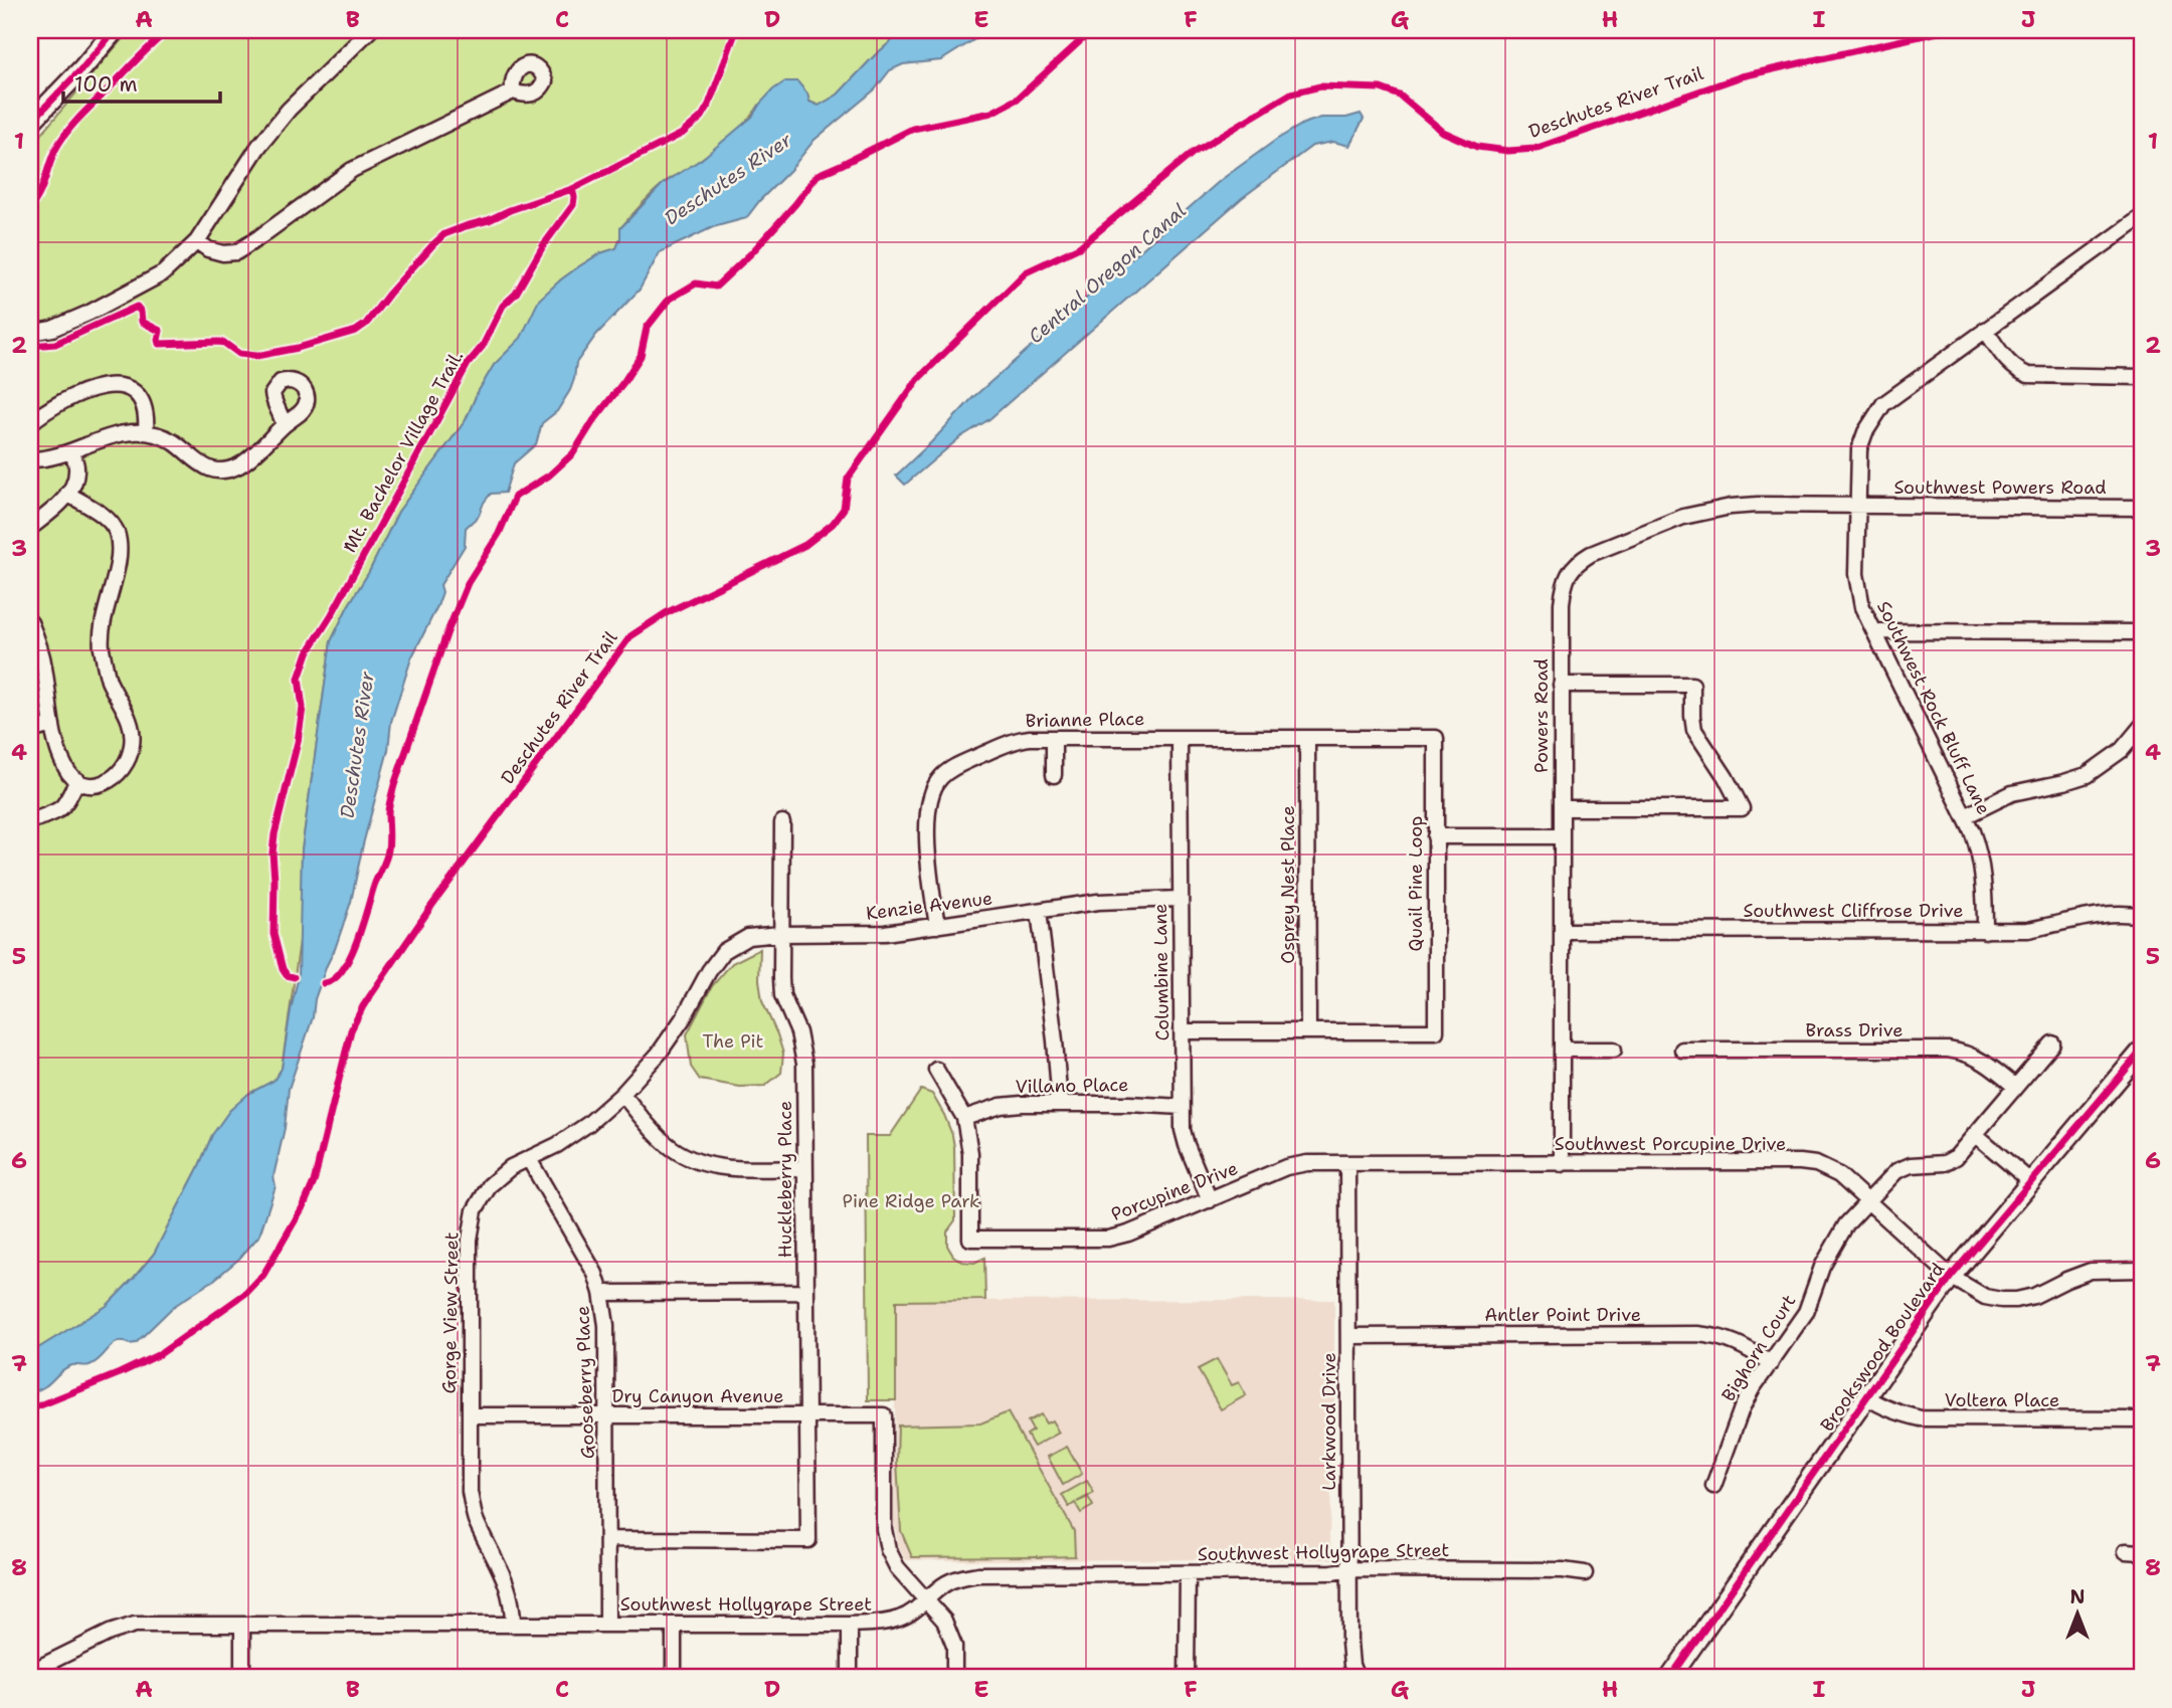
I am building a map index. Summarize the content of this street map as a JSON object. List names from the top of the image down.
{
  "streets": {
    "main road": ["Brookswood Boulevard"],
    "street": [
      "Southwest Powers Road",
      "Southwest Rock Bluff Lane",
      "Powers Road",
      "Brianne Place",
      "Quail Pine Loop",
      "Osprey Nest Place",
      "Kenzie Avenue",
      "Southwest Cliffrose Drive",
      "Columbine Lane",
      "Brass Drive",
      "Villano Place",
      "Southwest Porcupine Drive",
      "Huckleberry Place",
      "Porcupine Drive",
      "Gorge View Street",
      "Antler Point Drive",
      "Bighorn Court",
      "Gooseberry Place",
      "Dry Canyon Avenue",
      "Voltera Place",
      "Larkwood Drive",
      "Southwest Hollygrape Street"
    ],
    "cycle path": ["Deschutes River Trail", "Mt. Bachelor Village Trail."]
  },
  "crossings": [
    ["Southwest Powers Road", "Southwest Rock Bluff Lane"],
    ["Southwest Powers Road", "Powers Road"],
    ["Southwest Rock Bluff Lane", "Powers Road"],
    ["Southwest Rock Bluff Lane", "Southwest Cliffrose Drive"],
    ["Powers Road", "Southwest Cliffrose Drive"],
    ["Powers Road", "Southwest Porcupine Drive"],
    ["Brianne Place", "Quail Pine Loop"],
    ["Brianne Place", "Kenzie Avenue"],
    ["Brianne Place", "Columbine Lane"],
    ["Quail Pine Loop", "Osprey Nest Place"],
    ["Quail Pine Loop", "Columbine Lane"],
    ["Kenzie Avenue", "Columbine Lane"],
    ["Kenzie Avenue", "Huckleberry Place"],
    ["Kenzie Avenue", "Gorge View Street"],
    ["Columbine Lane", "Villano Place"],
    ["Columbine Lane", "Porcupine Drive"],
    ["Brass Drive", "Bighorn Court"],
    ["Villano Place", "Porcupine Drive"],
    ["Southwest Porcupine Drive", "Porcupine Drive"],
    ["Southwest Porcupine Drive", "Brookswood Boulevard"],
    ["Southwest Porcupine Drive", "Bighorn Court"],
    ["Southwest Porcupine Drive", "Larkwood Drive"],
    ["Huckleberry Place", "Gorge View Street"],
    ["Huckleberry Place", "Gooseberry Place"],
    ["Huckleberry Place", "Dry Canyon Avenue"],
    ["Porcupine Drive", "Larkwood Drive"],
    ["Gorge View Street", "Gooseberry Place"],
    ["Gorge View Street", "Dry Canyon Avenue"],
    ["Gorge View Street", "Southwest Hollygrape Street"],
    ["Antler Point Drive", "Bighorn Court"],
    ["Antler Point Drive", "Larkwood Drive"],
    ["Brookswood Boulevard", "Voltera Place"],
    ["Gooseberry Place", "Dry Canyon Avenue"],
    ["Gooseberry Place", "Southwest Hollygrape Street"],
    ["Dry Canyon Avenue", "Southwest Hollygrape Street"],
    ["Larkwood Drive", "Southwest Hollygrape Street"]
  ],
  "water": ["Deschutes River", "Central Oregon Canal"],
  "parks": ["The Pit", "Pine Ridge Park"],
  "scale_bar": "100 m",
  "north": "top",
  "grid": {
    "columns": [
      "A",
      "B",
      "C",
      "D",
      "E",
      "F",
      "G",
      "H",
      "I",
      "J"
    ],
    "rows": [
      "1",
      "2",
      "3",
      "4",
      "5",
      "6",
      "7",
      "8"
    ]
  }
}
